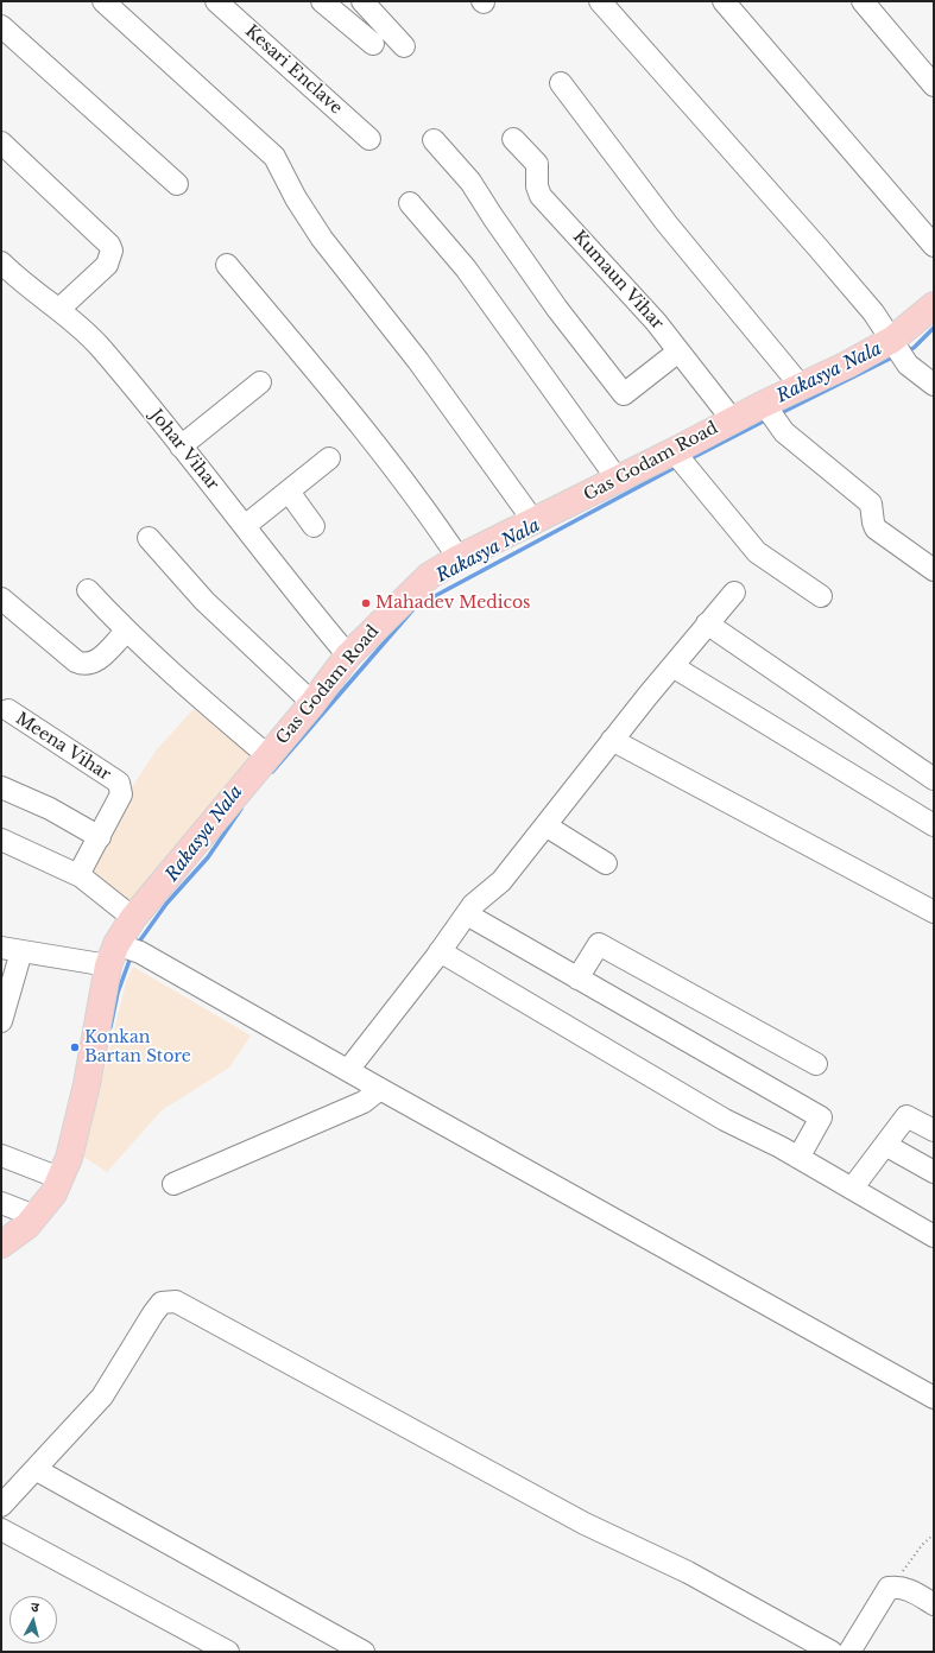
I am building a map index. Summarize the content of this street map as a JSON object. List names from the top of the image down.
{
  "streets": {
    "main road": ["Gas Godam Road"],
    "street": [
      "Kesari Enclave",
      "Kumaun Vihar",
      "Johar Vihar",
      "Meena Vihar"
    ]
  },
  "crossings": [
    ["Kumaun Vihar", "Gas Godam Road"],
    ["Johar Vihar", "Gas Godam Road"]
  ],
  "water": ["Rakasya Nala"],
  "places": ["Mahadev Medicos", "Konkan Bartan Store"],
  "north": "top"
}
